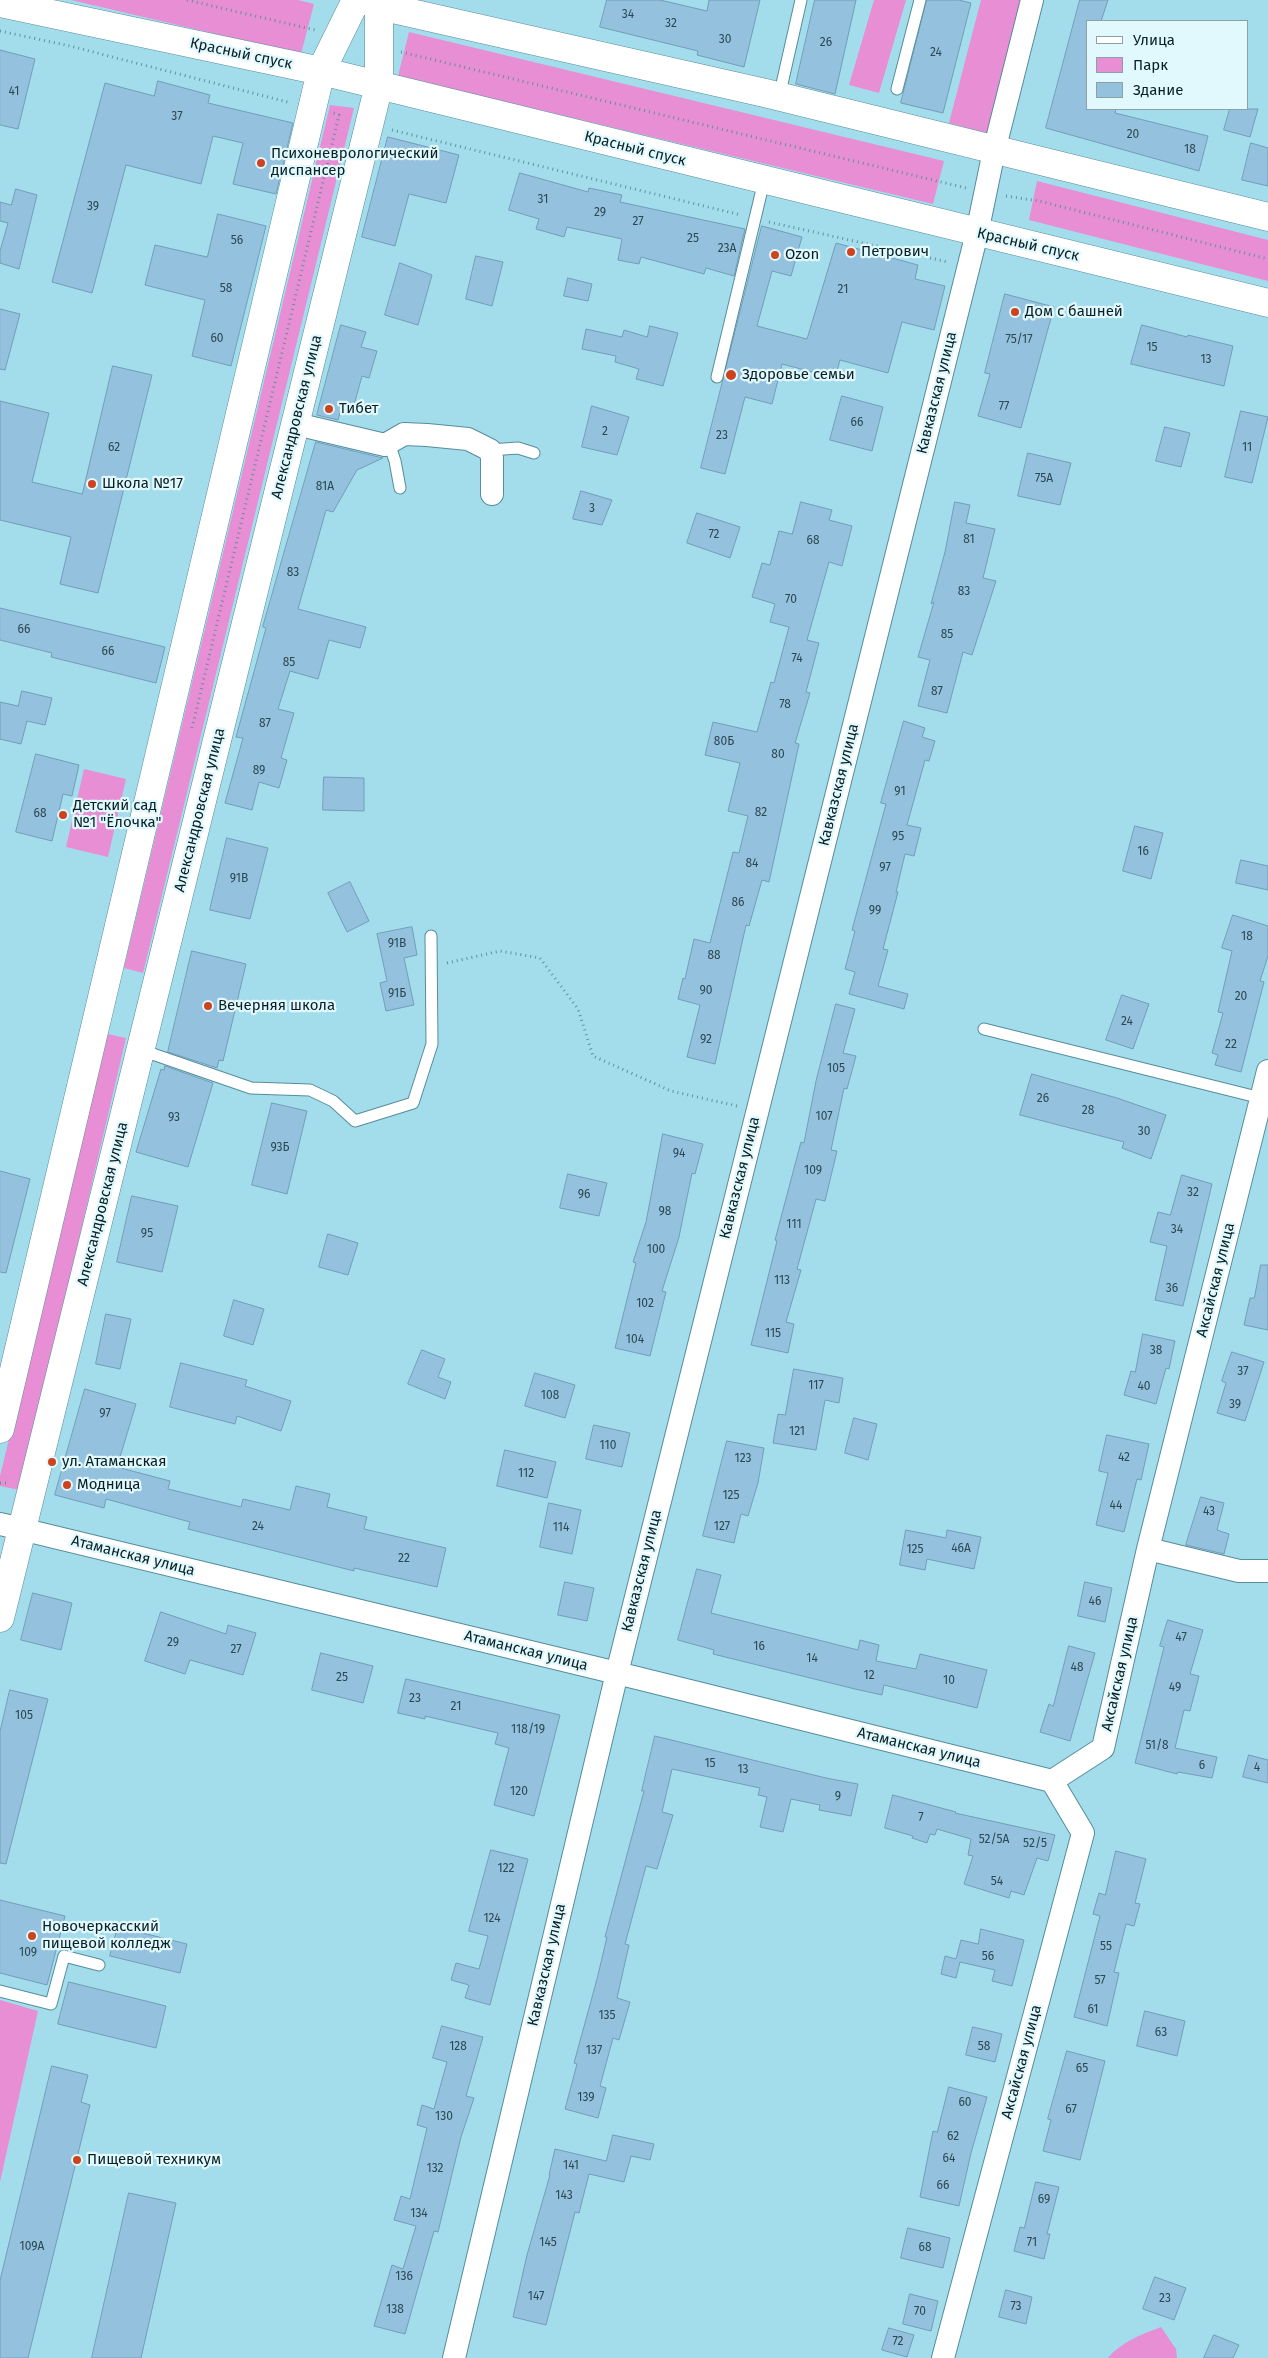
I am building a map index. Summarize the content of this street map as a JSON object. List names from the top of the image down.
{
  "streets": {
    "street": [
      "Красный спуск",
      "Кавказская улица",
      "Александровская улица",
      "Аксайская улица",
      "Атаманская улица"
    ]
  },
  "crossings": [
    ["Красный спуск", "Кавказская улица"],
    ["Красный спуск", "Александровская улица"],
    ["Кавказская улица", "Атаманская улица"],
    ["Александровская улица", "Атаманская улица"],
    ["Аксайская улица", "Атаманская улица"]
  ],
  "places": [
    "Психоневрологический диспансер",
    "Петрович",
    "Ozon",
    "Дом с башней",
    "Здоровье семьи",
    "Тибет",
    "Школа №17",
    "Детский сад №1 \"Ёлочка\"",
    "Вечерняя школа",
    "ул. Атаманская",
    "Модница",
    "Новочеркасский пищевой колледж",
    "Пищевой техникум"
  ],
  "house_numbers": [
    "34",
    "32",
    "30",
    "26",
    "24",
    "41",
    "37",
    "20",
    "18",
    "31",
    "39",
    "29",
    "27",
    "25",
    "56",
    "23А",
    "58",
    "21",
    "60",
    "75/17",
    "15",
    "13",
    "77",
    "66",
    "2",
    "23",
    "62",
    "11",
    "75А",
    "81А",
    "3",
    "72",
    "81",
    "68",
    "83",
    "83",
    "70",
    "66",
    "85",
    "66",
    "74",
    "85",
    "87",
    "78",
    "87",
    "80Б",
    "80",
    "89",
    "91",
    "82",
    "68",
    "95",
    "16",
    "84",
    "97",
    "91В",
    "86",
    "99",
    "18",
    "91В",
    "88",
    "90",
    "91Б",
    "20",
    "24",
    "92",
    "22",
    "105",
    "26",
    "28",
    "107",
    "93",
    "30",
    "93Б",
    "94",
    "109",
    "32",
    "96",
    "98",
    "111",
    "34",
    "95",
    "100",
    "113",
    "36",
    "102",
    "115",
    "104",
    "38",
    "37",
    "117",
    "40",
    "108",
    "39",
    "97",
    "121",
    "110",
    "42",
    "123",
    "112",
    "125",
    "44",
    "43",
    "24",
    "127",
    "114",
    "46А",
    "125",
    "22",
    "46",
    "47",
    "29",
    "16",
    "27",
    "14",
    "48",
    "12",
    "25",
    "10",
    "49",
    "23",
    "21",
    "105",
    "118/19",
    "51/8",
    "15",
    "6",
    "4",
    "13",
    "120",
    "9",
    "7",
    "52/5А",
    "52/5",
    "122",
    "54",
    "124",
    "55",
    "109",
    "56",
    "57",
    "61",
    "135",
    "63",
    "128",
    "58",
    "137",
    "65",
    "139",
    "60",
    "67",
    "130",
    "62",
    "64",
    "141",
    "132",
    "66",
    "143",
    "69",
    "134",
    "145",
    "71",
    "109А",
    "68",
    "136",
    "147",
    "23",
    "73",
    "138",
    "70",
    "72"
  ],
  "legend": ["Улица", "Парк", "Здание"]
}
